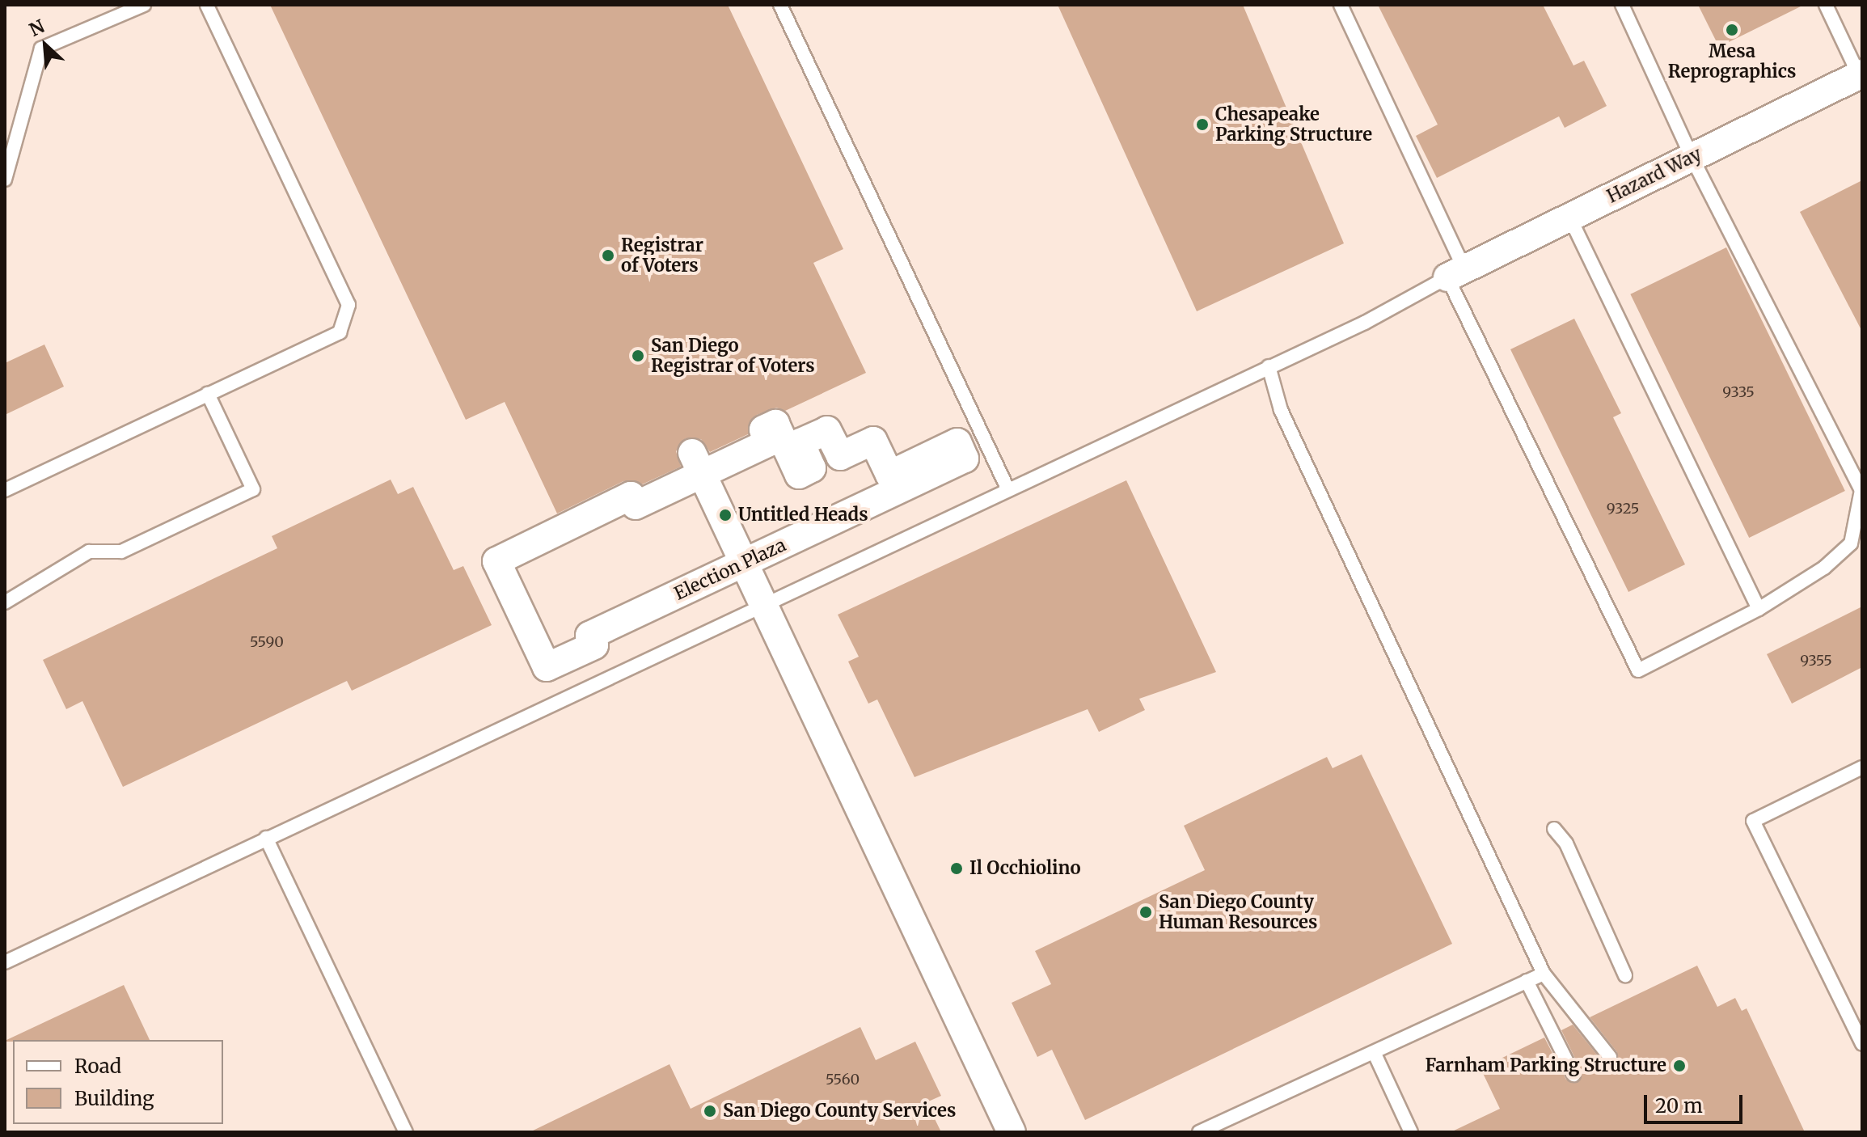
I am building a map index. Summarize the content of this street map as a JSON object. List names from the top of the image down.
{
  "streets": {
    "street": ["Hazard Way", "Election Plaza"]
  },
  "places": [
    "Mesa Reprographics",
    "Chesapeake Parking Structure",
    "Registrar of Voters",
    "San Diego Registrar of Voters",
    "Untitled Heads",
    "Il Occhiolino",
    "San Diego County Human Resources",
    "Farnham Parking Structure",
    "San Diego County Services"
  ],
  "house_numbers": [
    "9335",
    "9325",
    "5590",
    "9355",
    "5560"
  ],
  "legend": ["Road", "Building"],
  "scale_bar": "20 m",
  "north": "top left"
}
